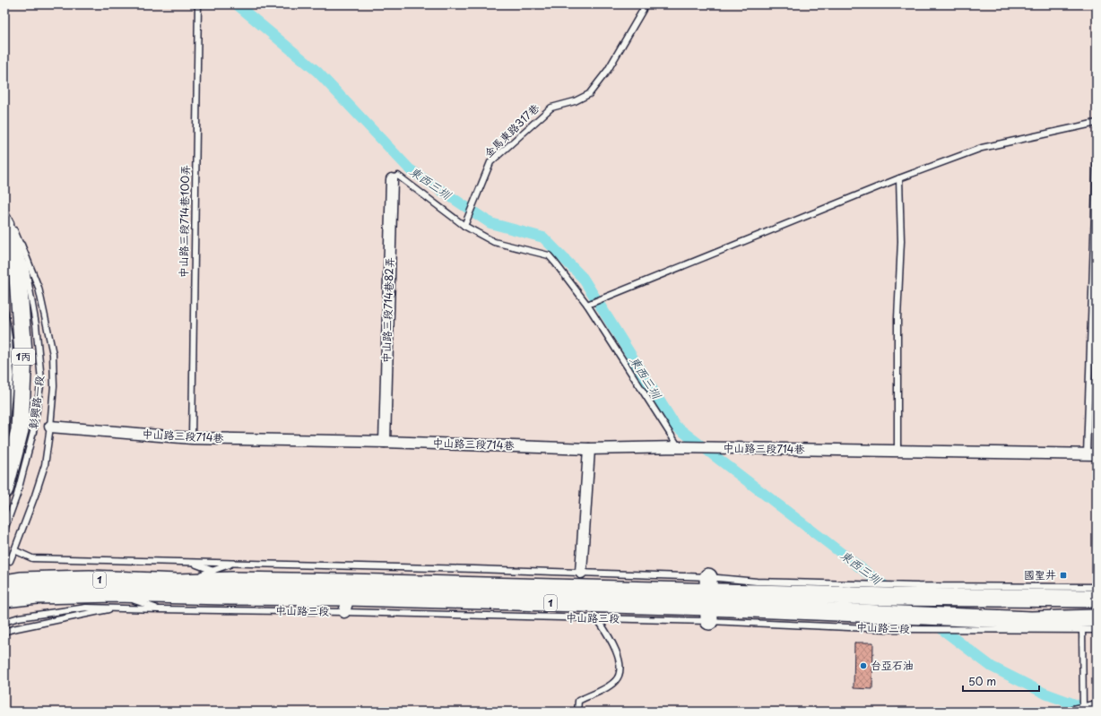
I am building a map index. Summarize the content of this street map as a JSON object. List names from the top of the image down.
{
  "streets": {
    "main road": [
      "1丙",
      "彰興路一段",
      "1",
      "中山路三段"
    ],
    "street": ["中山路三段714巷82弄", "中山路三段714巷"],
    "lane": ["金馬東路317巷", "中山路三段714巷100弄"]
  },
  "crossings": [
    ["中山路三段714巷100弄", "中山路三段714巷"],
    ["中山路三段714巷82弄", "中山路三段714巷"],
    ["1", "中山路三段"]
  ],
  "water": ["東西三圳"],
  "places": {
    "transit": ["國聖井"],
    "other": ["台亞石油"]
  },
  "scale_bar": "50 m"
}
